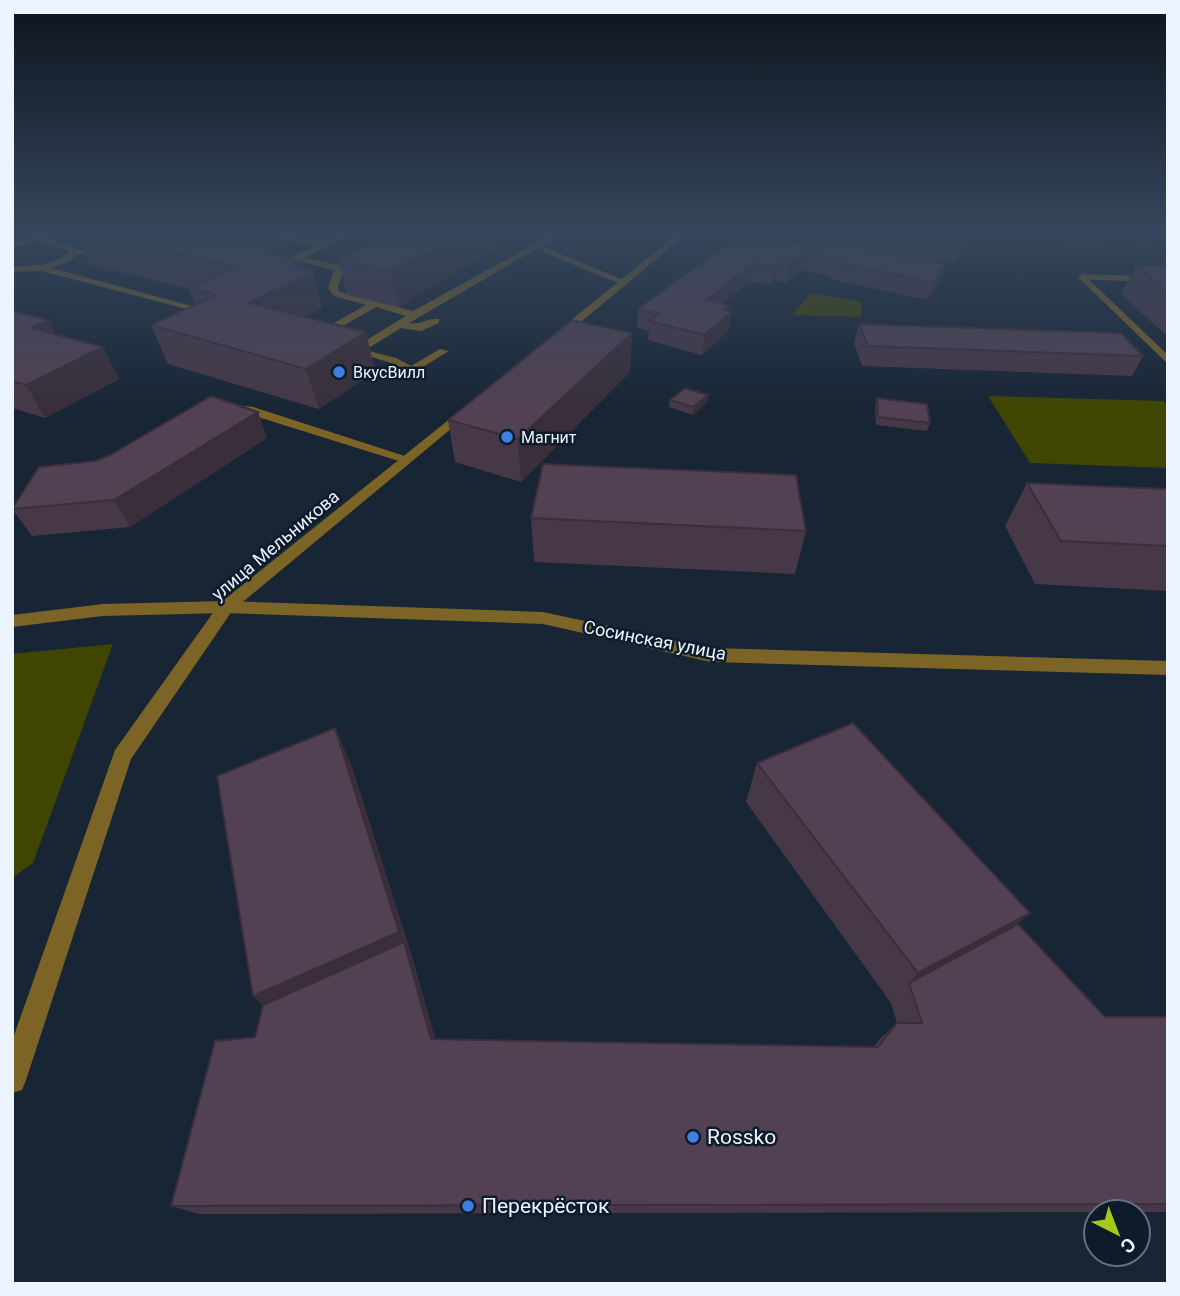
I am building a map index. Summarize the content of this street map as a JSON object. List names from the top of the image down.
{
  "streets": {
    "street": ["улица Мельникова", "Сосинская улица"]
  },
  "crossings": [
    ["улица Мельникова", "Сосинская улица"]
  ],
  "places": [
    "ВкусВилл",
    "Магнит",
    "Rossko",
    "Перекрёсток"
  ],
  "north": "bottom right"
}
